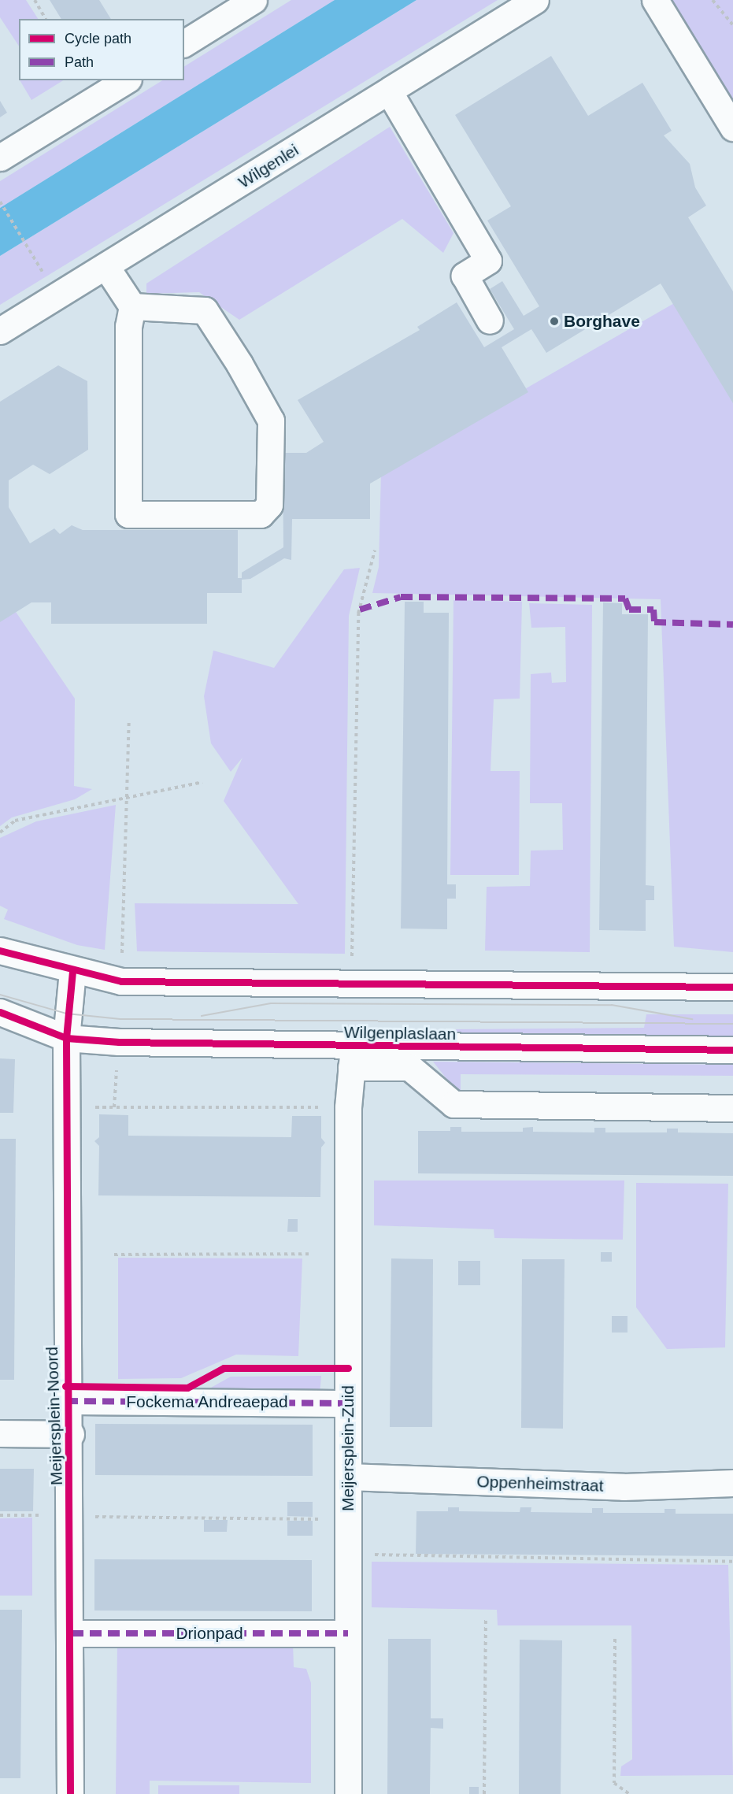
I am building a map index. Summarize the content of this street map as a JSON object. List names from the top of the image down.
{
  "streets": {
    "street": [
      "Wilgenlei",
      "Wilgenplaslaan",
      "Fockema Andreaepad",
      "Meijersplein-Noord",
      "Meijersplein-Zuid",
      "Oppenheimstraat",
      "Drionpad"
    ]
  },
  "crossings": [
    ["Wilgenplaslaan", "Meijersplein-Noord"],
    ["Wilgenplaslaan", "Meijersplein-Zuid"],
    ["Fockema Andreaepad", "Meijersplein-Noord"],
    ["Fockema Andreaepad", "Meijersplein-Zuid"],
    ["Meijersplein-Noord", "Drionpad"],
    ["Meijersplein-Zuid", "Oppenheimstraat"],
    ["Meijersplein-Zuid", "Drionpad"]
  ],
  "places": ["Borghave"],
  "legend": ["Cycle path", "Path"]
}
